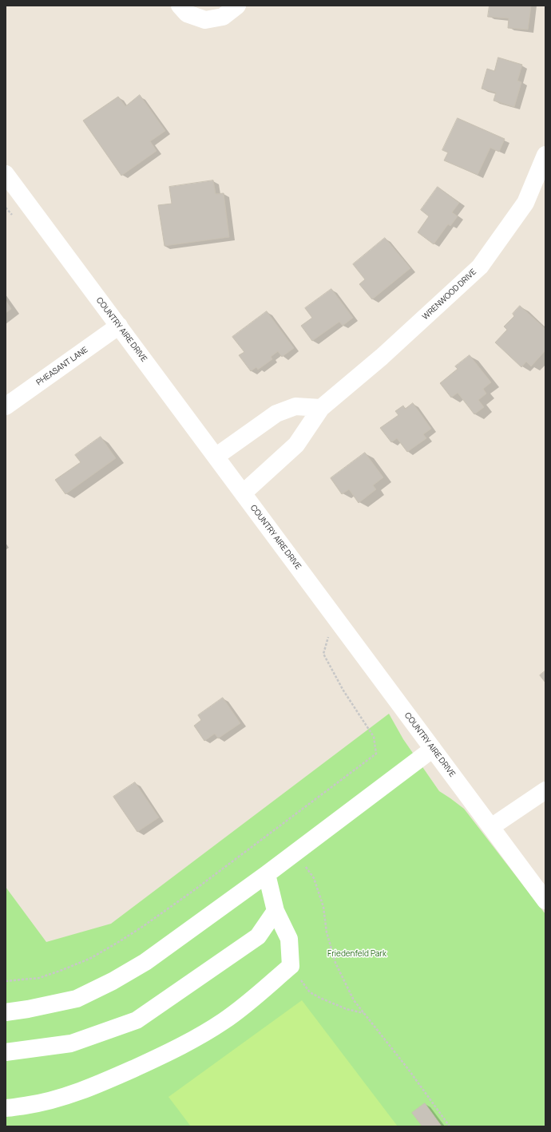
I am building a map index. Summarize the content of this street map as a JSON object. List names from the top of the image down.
{
  "streets": {
    "street": ["WRENWOOD DRIVE", "COUNTRY AIRE DRIVE", "PHEASANT LANE"]
  },
  "crossings": [
    ["WRENWOOD DRIVE", "COUNTRY AIRE DRIVE"],
    ["COUNTRY AIRE DRIVE", "PHEASANT LANE"]
  ],
  "parks": ["Friedenfeld Park"]
}
